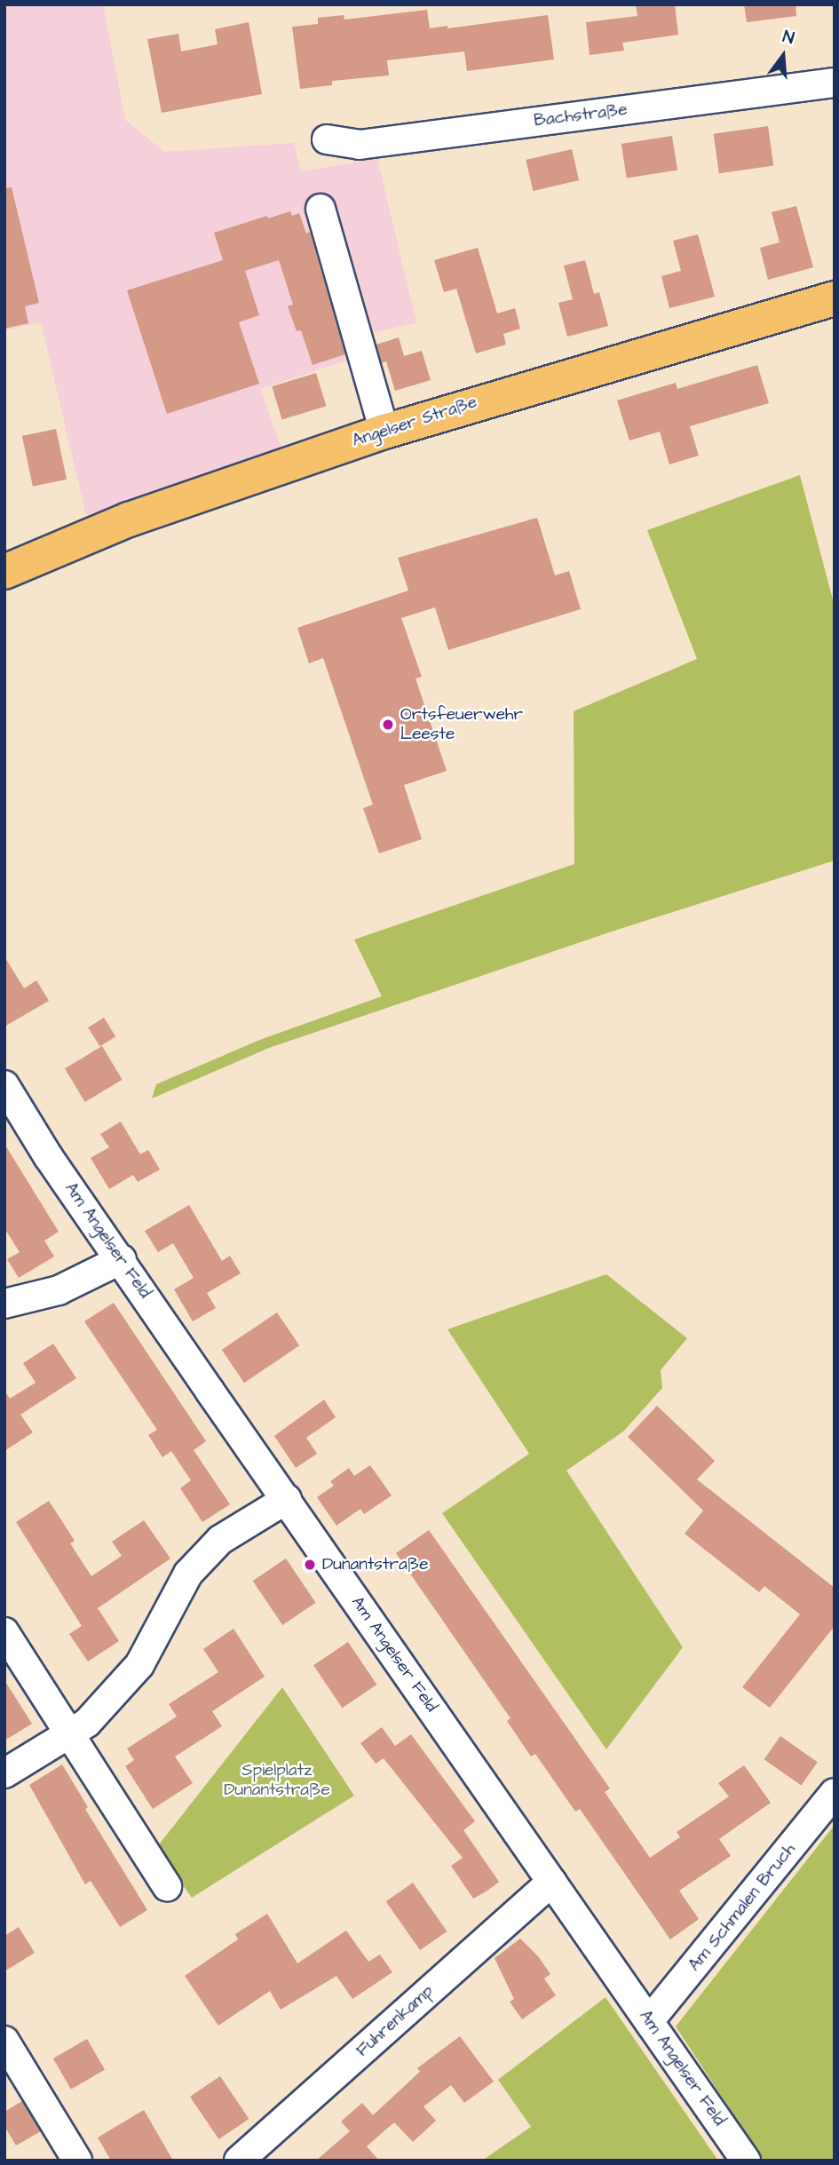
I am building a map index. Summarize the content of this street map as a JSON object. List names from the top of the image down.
{
  "streets": {
    "main road": ["Angelser Straße"],
    "street": [
      "Bachstraße",
      "Am Angelser Feld",
      "Am Schmalen Bruch",
      "Fuhrenkamp"
    ]
  },
  "crossings": [
    ["Am Angelser Feld", "Am Schmalen Bruch"],
    ["Am Angelser Feld", "Fuhrenkamp"]
  ],
  "parks": ["Spielplatz Dunantstraße"],
  "places": ["Ortsfeuerwehr Leeste", "Dunantstraße"],
  "north": "top"
}
